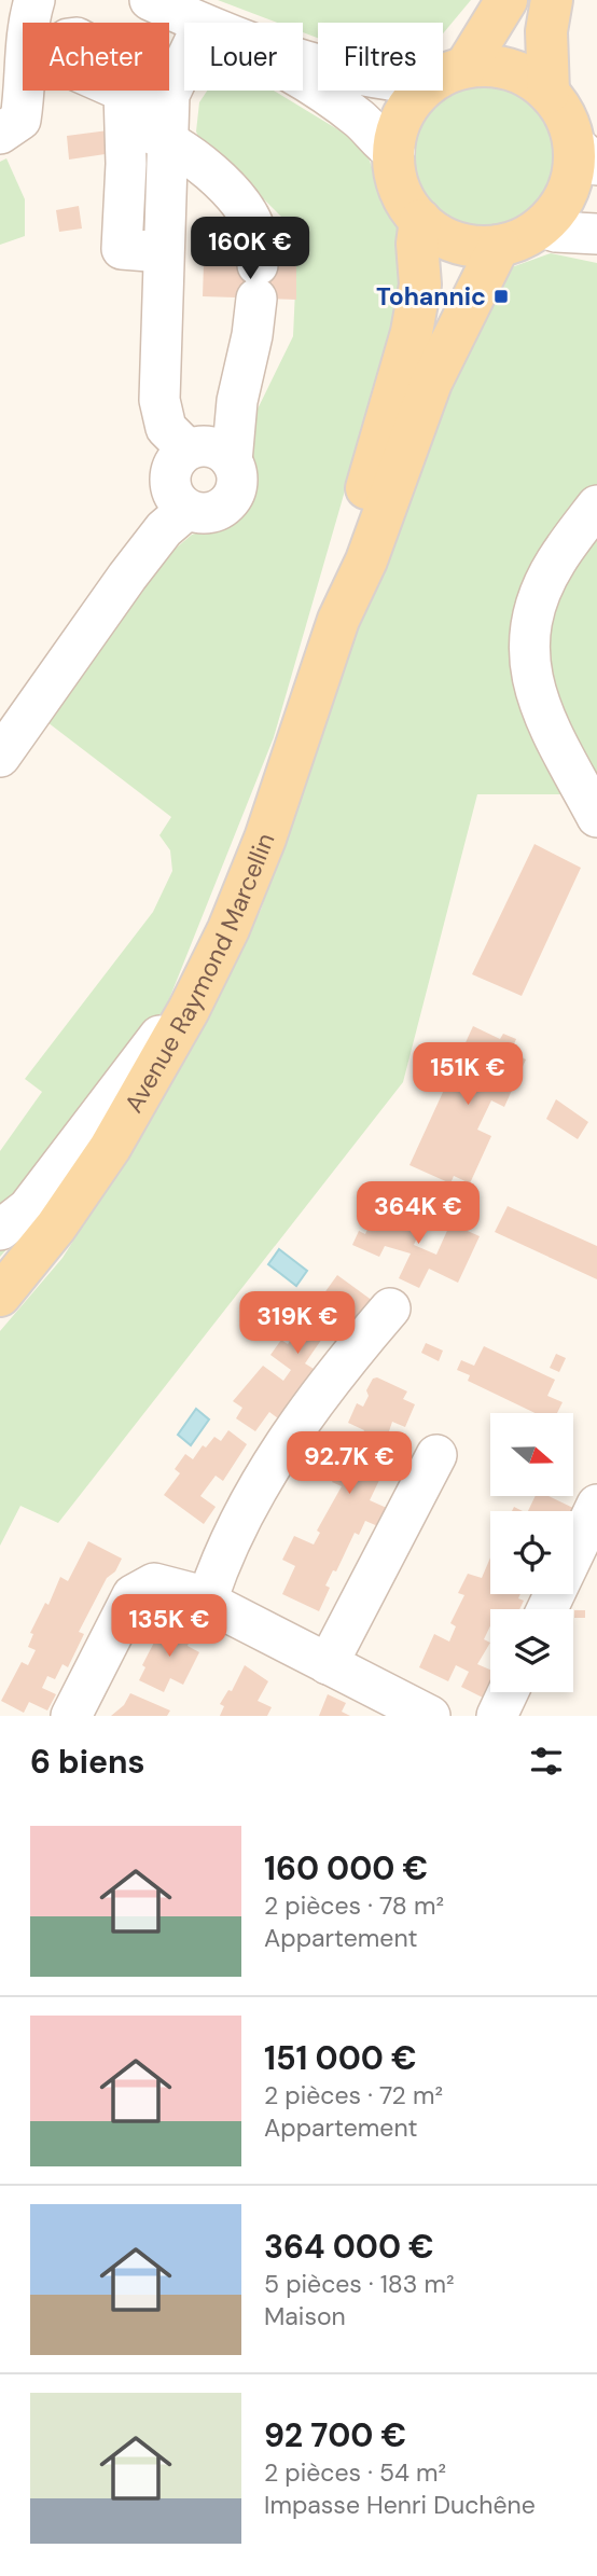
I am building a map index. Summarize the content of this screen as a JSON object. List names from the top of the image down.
{
  "streets": {
    "main road": ["Avenue Raymond Marcellin"]
  },
  "places": {
    "transit": ["Tohannic"]
  },
  "north": "right",
  "page": {
    "chip": ["Acheter", "Louer", "Filtres"],
    "price": [
      "160K €",
      "151K €",
      "364K €",
      "319K €",
      "92.7K €",
      "135K €"
    ],
    "heading": "6 biens",
    "list": [
      {
        "name": "160 000 €",
        "note": "2 pièces · 78 m² · Appartement"
      },
      {
        "name": "151 000 €",
        "note": "2 pièces · 72 m² · Appartement"
      },
      {
        "name": "364 000 €",
        "note": "5 pièces · 183 m² · Maison"
      },
      {
        "name": "92 700 €",
        "note": "2 pièces · 54 m² · Impasse Henri Duchêne"
      }
    ]
  }
}
